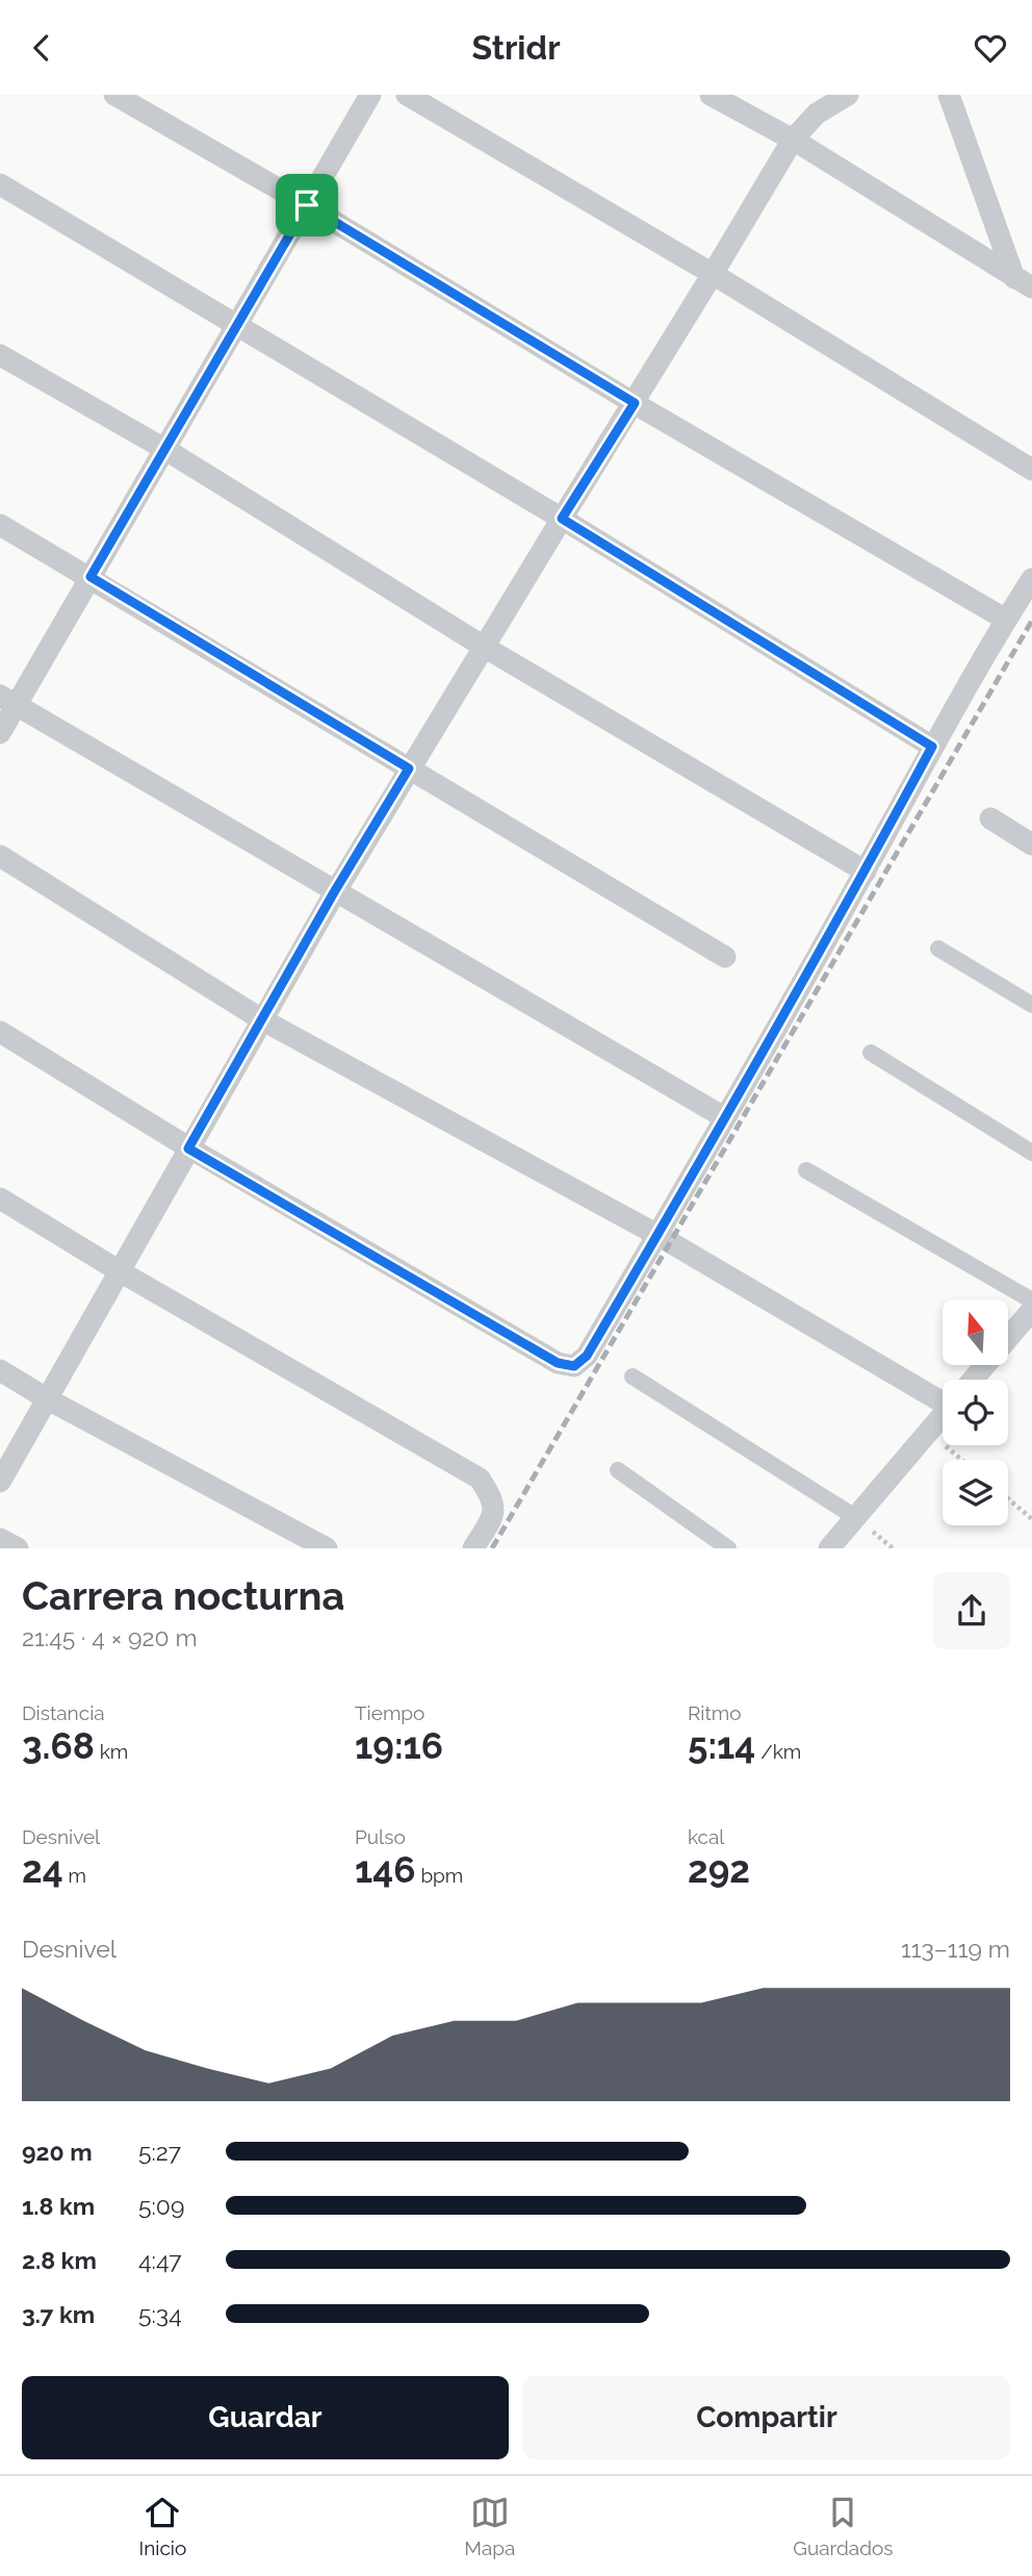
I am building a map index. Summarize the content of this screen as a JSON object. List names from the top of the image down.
{
  "north": "top",
  "page": {
    "header": "Stridr",
    "heading": ["Carrera nocturna", "21:45 · 4 × 920 m"],
    "stats": [
      ["Distancia", "3.68 km"],
      ["Tiempo", "19:16"],
      ["Ritmo", "5:14 /km"],
      ["Desnivel", "24 m"],
      ["Pulso", "146 bpm"],
      ["kcal", "292"]
    ],
    "chart": ["Desnivel", "113–119 m"],
    "list": [
      {
        "name": "920 m",
        "note": "5:27"
      },
      {
        "name": "1.8 km",
        "note": "5:09"
      },
      {
        "name": "2.8 km",
        "note": "4:47"
      },
      {
        "name": "3.7 km",
        "note": "5:34"
      }
    ],
    "buttons": ["Guardar", "Compartir"],
    "tabs": ["Inicio", "Mapa", "Guardados"]
  }
}
